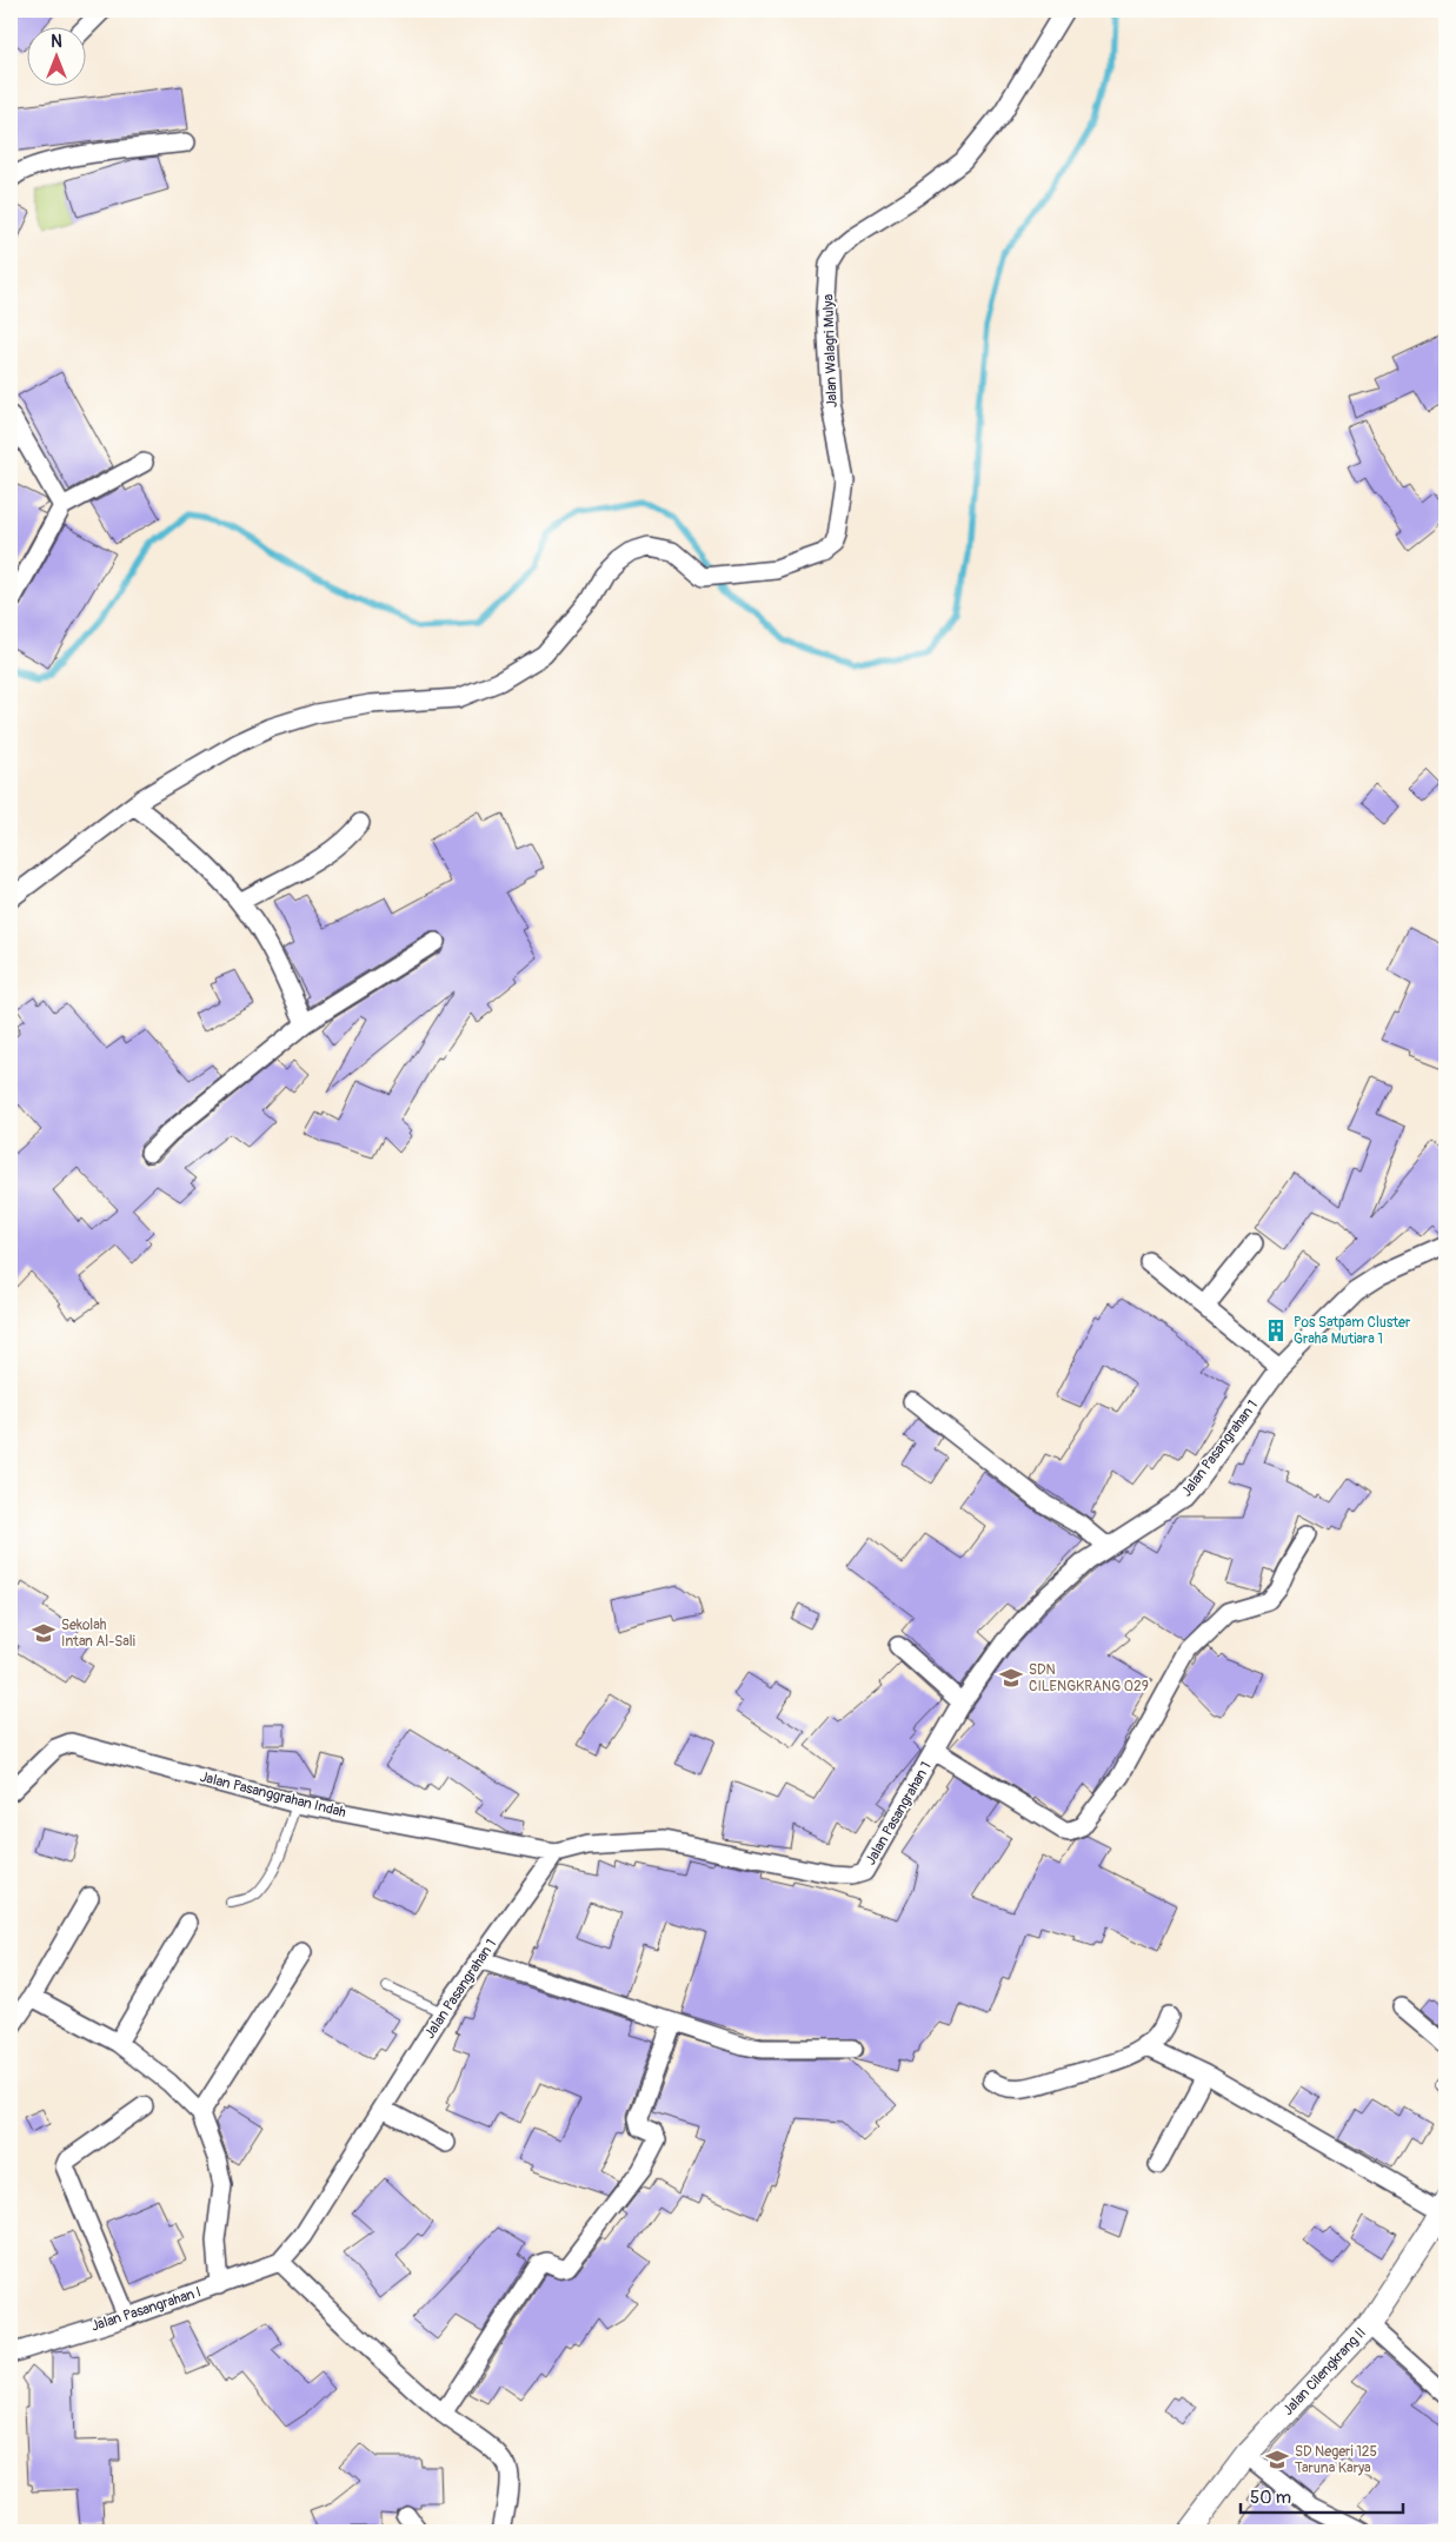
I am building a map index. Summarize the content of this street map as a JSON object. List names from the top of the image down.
{
  "streets": {
    "street": [
      "Jalan Walagri Mulya",
      "Jalan Pasangrahan 1",
      "Jalan Pasanggrahan Indah",
      "Jalan Pasangrahan I",
      "Jalan Cilengkrang II"
    ]
  },
  "crossings": [
    ["Jalan Pasangrahan 1", "Jalan Pasanggrahan Indah"],
    ["Jalan Pasangrahan 1", "Jalan Pasangrahan I"]
  ],
  "places": {
    "building": ["Pos Satpam Cluster Graha Mutiara 1"],
    "school or university": ["Sekolah Intan Al-Sali", "SDN CILENGKRANG 029", "SD Negeri 125 Taruna Karya"]
  },
  "scale_bar": "50 m",
  "north": "top"
}
